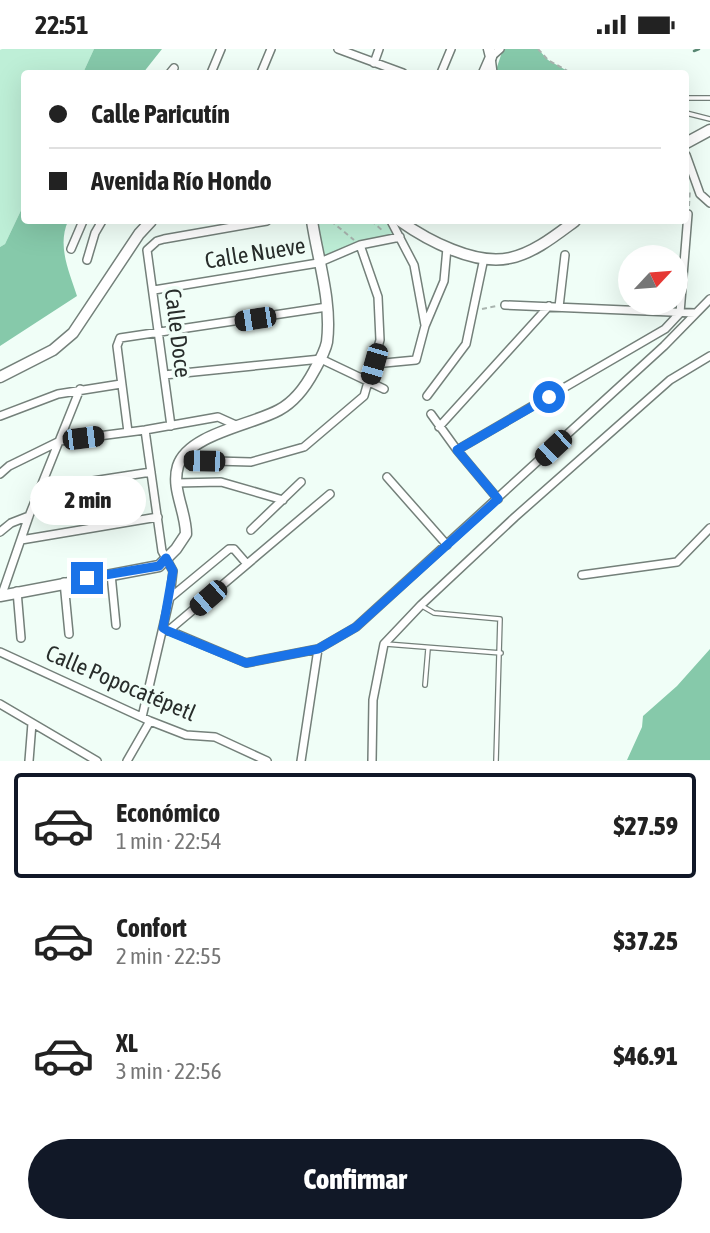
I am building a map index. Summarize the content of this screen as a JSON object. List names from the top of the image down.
{
  "streets": {
    "street": ["Calle Nueve", "Calle Doce", "Calle Popocatépetl"]
  },
  "crossings": [
    ["Calle Nueve", "Calle Doce"]
  ],
  "north": "top right",
  "page": {
    "status": "22:51",
    "banner": ["Calle Paricutín", "Avenida Río Hondo"],
    "bubble": "2 min",
    "list": [
      {
        "name": "Económico",
        "note": "1 min · 22:54",
        "value": "$27.59"
      },
      {
        "name": "Confort",
        "note": "2 min · 22:55",
        "value": "$37.25"
      },
      {
        "name": "XL",
        "note": "3 min · 22:56",
        "value": "$46.91"
      }
    ],
    "buttons": "Confirmar"
  }
}
